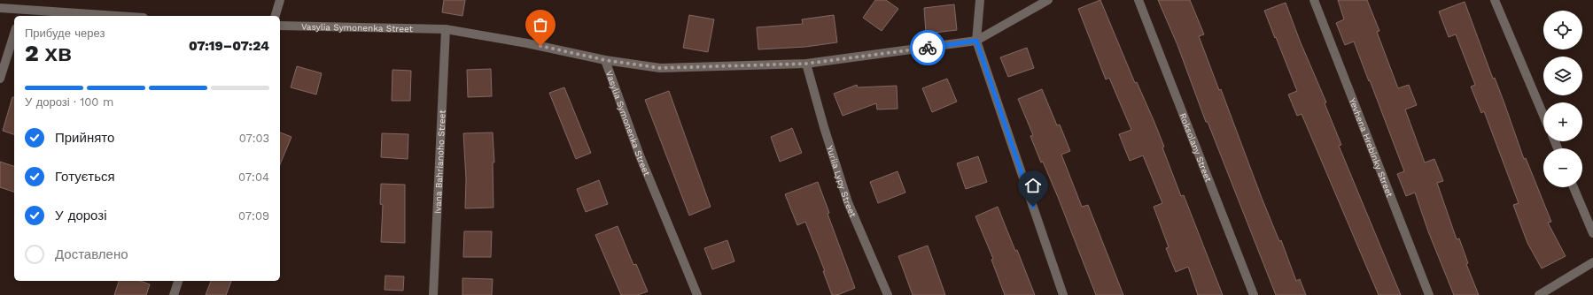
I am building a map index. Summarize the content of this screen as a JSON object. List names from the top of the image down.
{
  "streets": {
    "street": [
      "Vasylia Symonenka Street",
      "Roksolany Street",
      "Yevhena Hrebinky Street",
      "Ivana Bahrianoho Street",
      "Yuriia Lypy Street"
    ]
  },
  "crossings": [
    ["Vasylia Symonenka Street", "Ivana Bahrianoho Street"]
  ],
  "page": {
    "map_buttons": ["+", "−"],
    "heading": ["2 хв", "Прибуде через", "07:19–07:24"],
    "bar": "У дорозі · 100 m",
    "list": [
      ["Прийнято", "07:03"],
      ["Готується", "07:04"],
      ["У дорозі", "07:09"],
      "Доставлено"
    ]
  }
}
